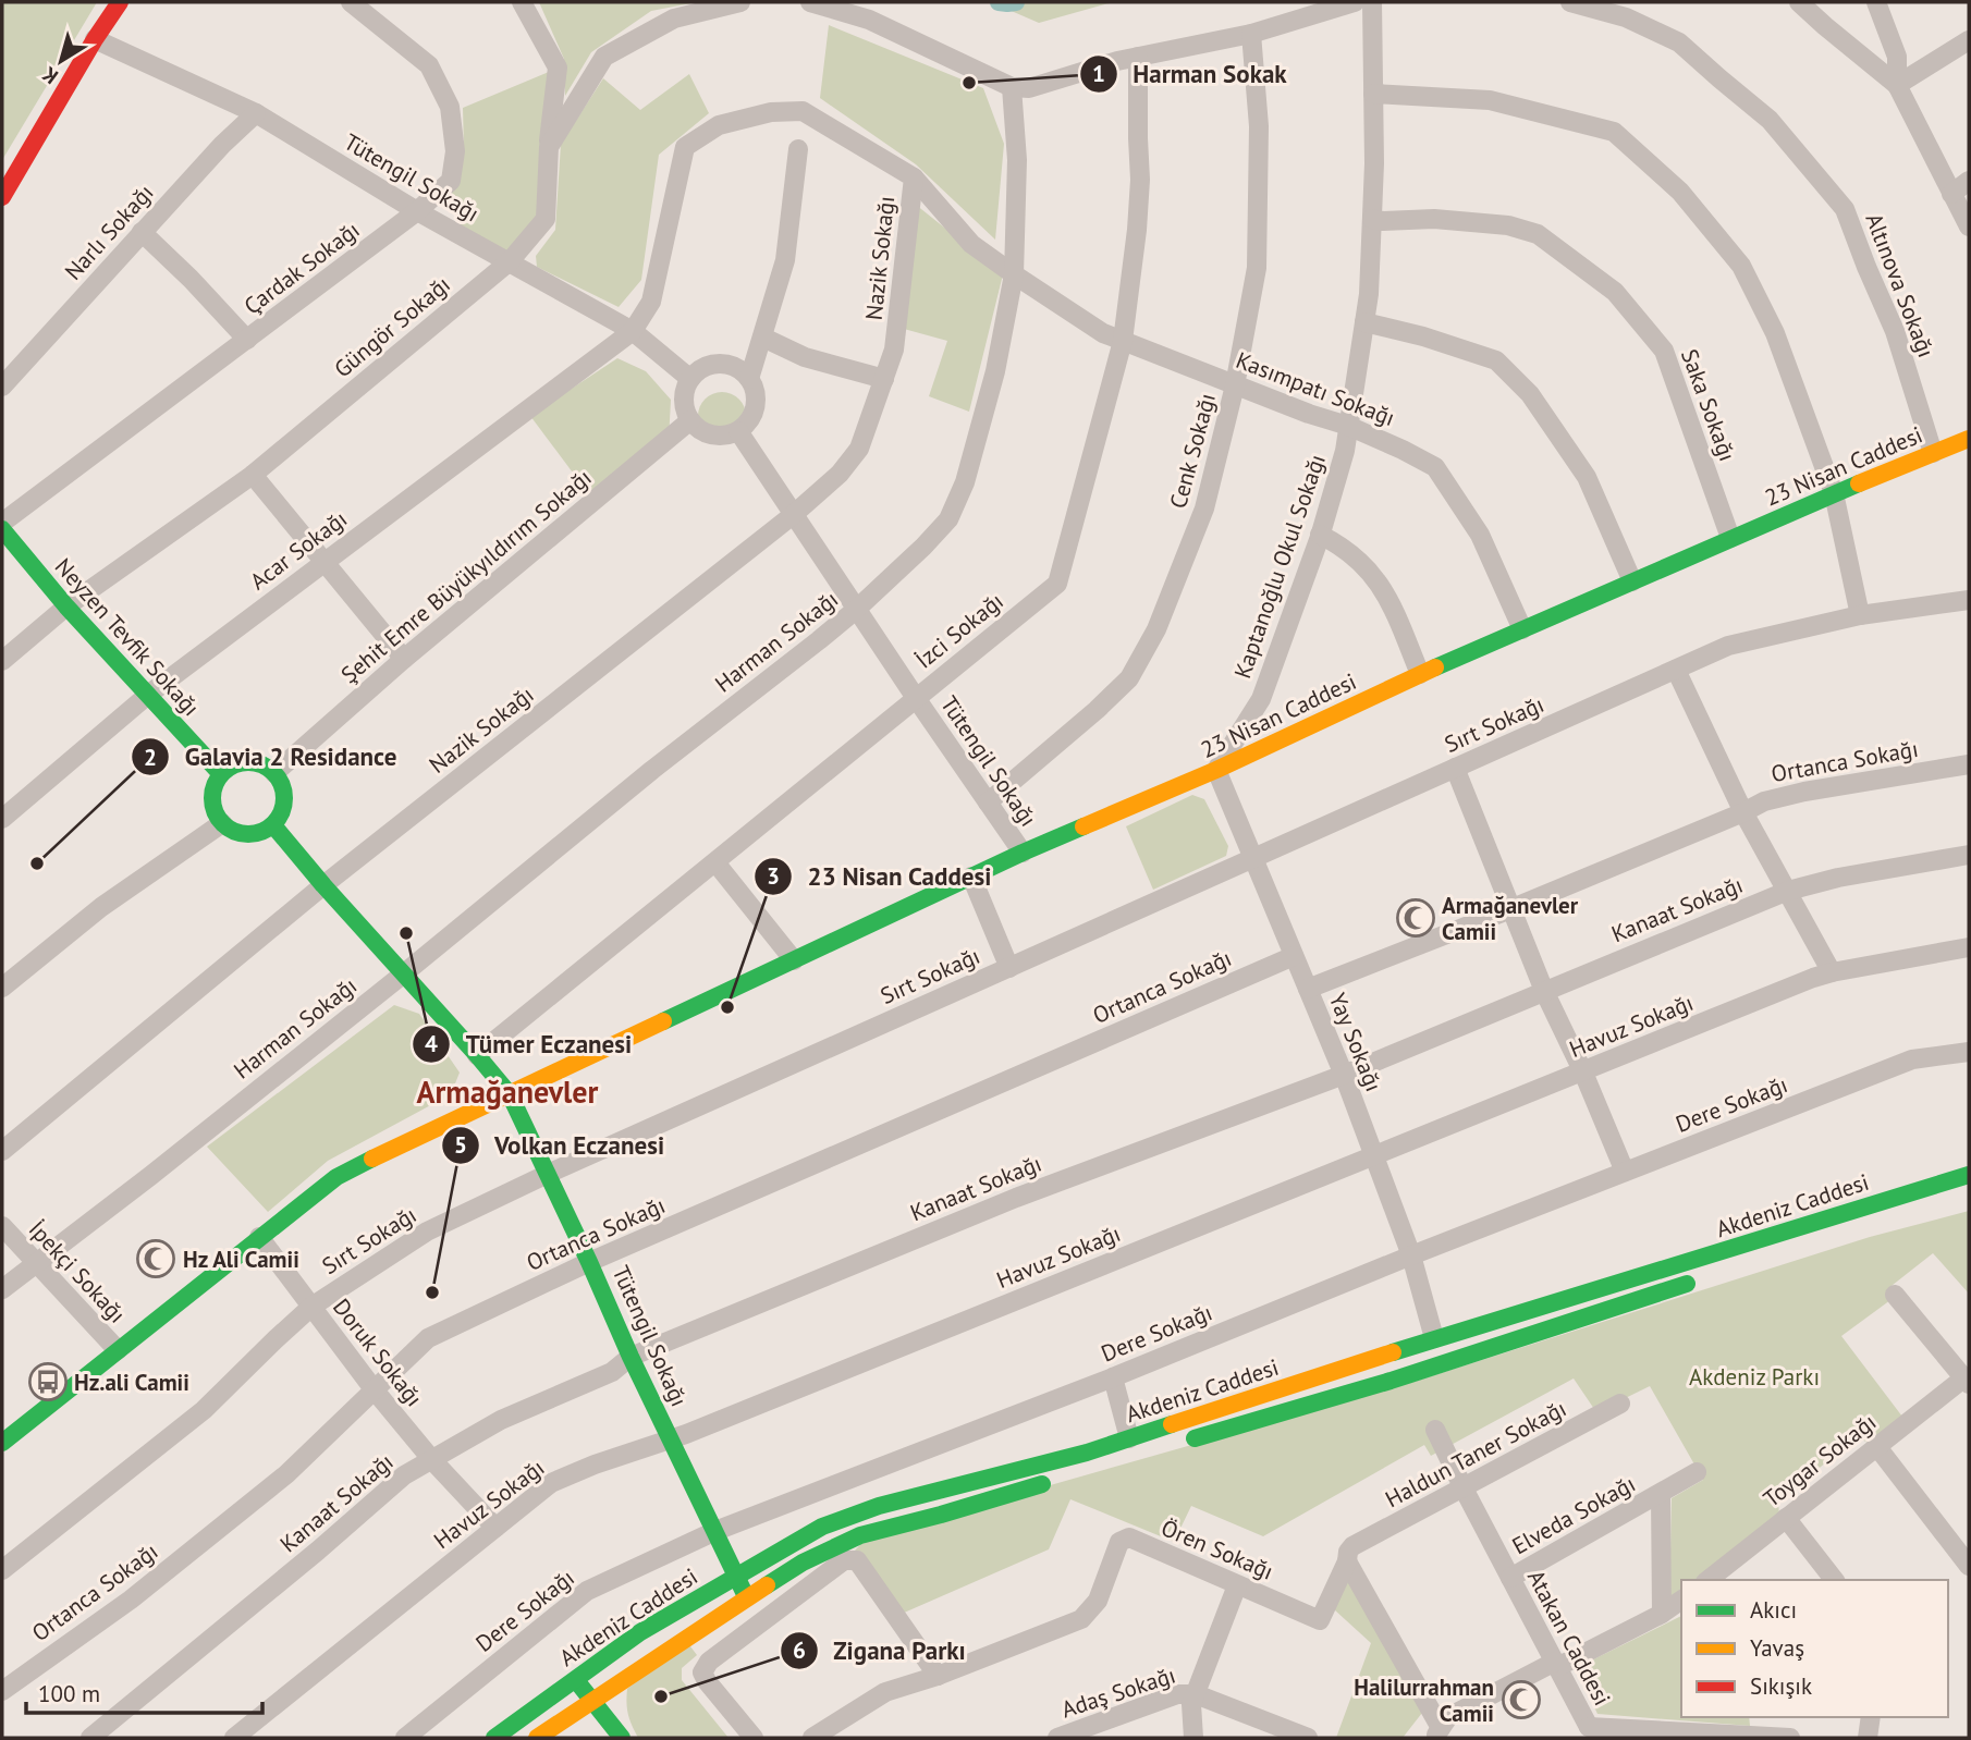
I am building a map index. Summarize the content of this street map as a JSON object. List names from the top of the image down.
{
  "streets": {
    "street": [
      "Tütengil Sokağı",
      "Narlı Sokağı",
      "Nazik Sokağı",
      "Çardak Sokağı",
      "Altınova Sokağı",
      "Güngör Sokağı",
      "Kasımpatı Sokağı",
      "Saka Sokağı",
      "Cenk Sokağı",
      "23 Nisan Caddesi",
      "Acar Sokağı",
      "Kaptanoğlu Okul Sokağı",
      "Şehit Emre Büyükyıldırım Sokağı",
      "İzci Sokağı",
      "Neyzen Tevfik Sokağı",
      "Harman Sokağı",
      "Sırt Sokağı",
      "Ortanca Sokağı",
      "Kanaat Sokağı",
      "Havuz Sokağı",
      "Yay Sokağı",
      "Dere Sokağı",
      "Akdeniz Caddesi",
      "İpekçi Sokağı",
      "Doruk Sokağı",
      "Haldun Taner Sokağı",
      "Toygar Sokağı",
      "Elveda Sokağı",
      "Ören Sokağı",
      "Atakan Caddesi",
      "Adaş Sokağı"
    ]
  },
  "crossings": [
    ["Tütengil Sokağı", "Narlı Sokağı"],
    ["Tütengil Sokağı", "Nazik Sokağı"],
    ["Tütengil Sokağı", "Çardak Sokağı"],
    ["Tütengil Sokağı", "Güngör Sokağı"],
    ["Tütengil Sokağı", "Cenk Sokağı"],
    ["Tütengil Sokağı", "23 Nisan Caddesi"],
    ["Tütengil Sokağı", "Acar Sokağı"],
    ["Tütengil Sokağı", "Şehit Emre Büyükyıldırım Sokağı"],
    ["Tütengil Sokağı", "İzci Sokağı"],
    ["Tütengil Sokağı", "Harman Sokağı"],
    ["Tütengil Sokağı", "Sırt Sokağı"],
    ["Tütengil Sokağı", "Ortanca Sokağı"],
    ["Tütengil Sokağı", "Kanaat Sokağı"],
    ["Tütengil Sokağı", "Havuz Sokağı"],
    ["Tütengil Sokağı", "Dere Sokağı"],
    ["Tütengil Sokağı", "Akdeniz Caddesi"],
    ["Nazik Sokağı", "Acar Sokağı"],
    ["Çardak Sokağı", "Neyzen Tevfik Sokağı"],
    ["Altınova Sokağı", "23 Nisan Caddesi"],
    ["Güngör Sokağı", "Neyzen Tevfik Sokağı"],
    ["Kasımpatı Sokağı", "Cenk Sokağı"],
    ["Kasımpatı Sokağı", "23 Nisan Caddesi"],
    ["Kasımpatı Sokağı", "Kaptanoğlu Okul Sokağı"],
    ["Kasımpatı Sokağı", "İzci Sokağı"],
    ["Kasımpatı Sokağı", "Harman Sokağı"],
    ["Saka Sokağı", "23 Nisan Caddesi"],
    ["Saka Sokağı", "Kaptanoğlu Okul Sokağı"],
    ["23 Nisan Caddesi", "Kaptanoğlu Okul Sokağı"],
    ["23 Nisan Caddesi", "Yay Sokağı"],
    ["23 Nisan Caddesi", "İpekçi Sokağı"],
    ["23 Nisan Caddesi", "Doruk Sokağı"],
    ["Acar Sokağı", "Neyzen Tevfik Sokağı"],
    ["Kaptanoğlu Okul Sokağı", "Yay Sokağı"],
    ["Şehit Emre Büyükyıldırım Sokağı", "Neyzen Tevfik Sokağı"],
    ["Harman Sokağı", "İpekçi Sokağı"],
    ["Sırt Sokağı", "Yay Sokağı"],
    ["Sırt Sokağı", "Doruk Sokağı"],
    ["Ortanca Sokağı", "Yay Sokağı"],
    ["Ortanca Sokağı", "Doruk Sokağı"],
    ["Kanaat Sokağı", "Yay Sokağı"],
    ["Kanaat Sokağı", "Doruk Sokağı"],
    ["Havuz Sokağı", "Yay Sokağı"],
    ["Havuz Sokağı", "Doruk Sokağı"],
    ["Yay Sokağı", "Dere Sokağı"],
    ["Yay Sokağı", "Akdeniz Caddesi"],
    ["Haldun Taner Sokağı", "Ören Sokağı"],
    ["Haldun Taner Sokağı", "Atakan Caddesi"],
    ["Elveda Sokağı", "Atakan Caddesi"]
  ],
  "districts": ["Armağanevler"],
  "parks": ["Akdeniz Parkı"],
  "places": {
    "other": [
      "Harman Sokak",
      "Galavia 2 Residance",
      "Tümer Eczanesi",
      "23 Nisan Caddesi",
      "Volkan Eczanesi",
      "Zigana Parkı"
    ],
    "mosque": ["Armağanevler Camii", "Hz Ali Camii", "Halilurrahman Camii"],
    "bus stop": ["Hz.ali Camii"]
  },
  "legend": ["Akıcı", "Yavaş", "Sıkışık"],
  "scale_bar": "100 m",
  "north": "bottom left"
}
